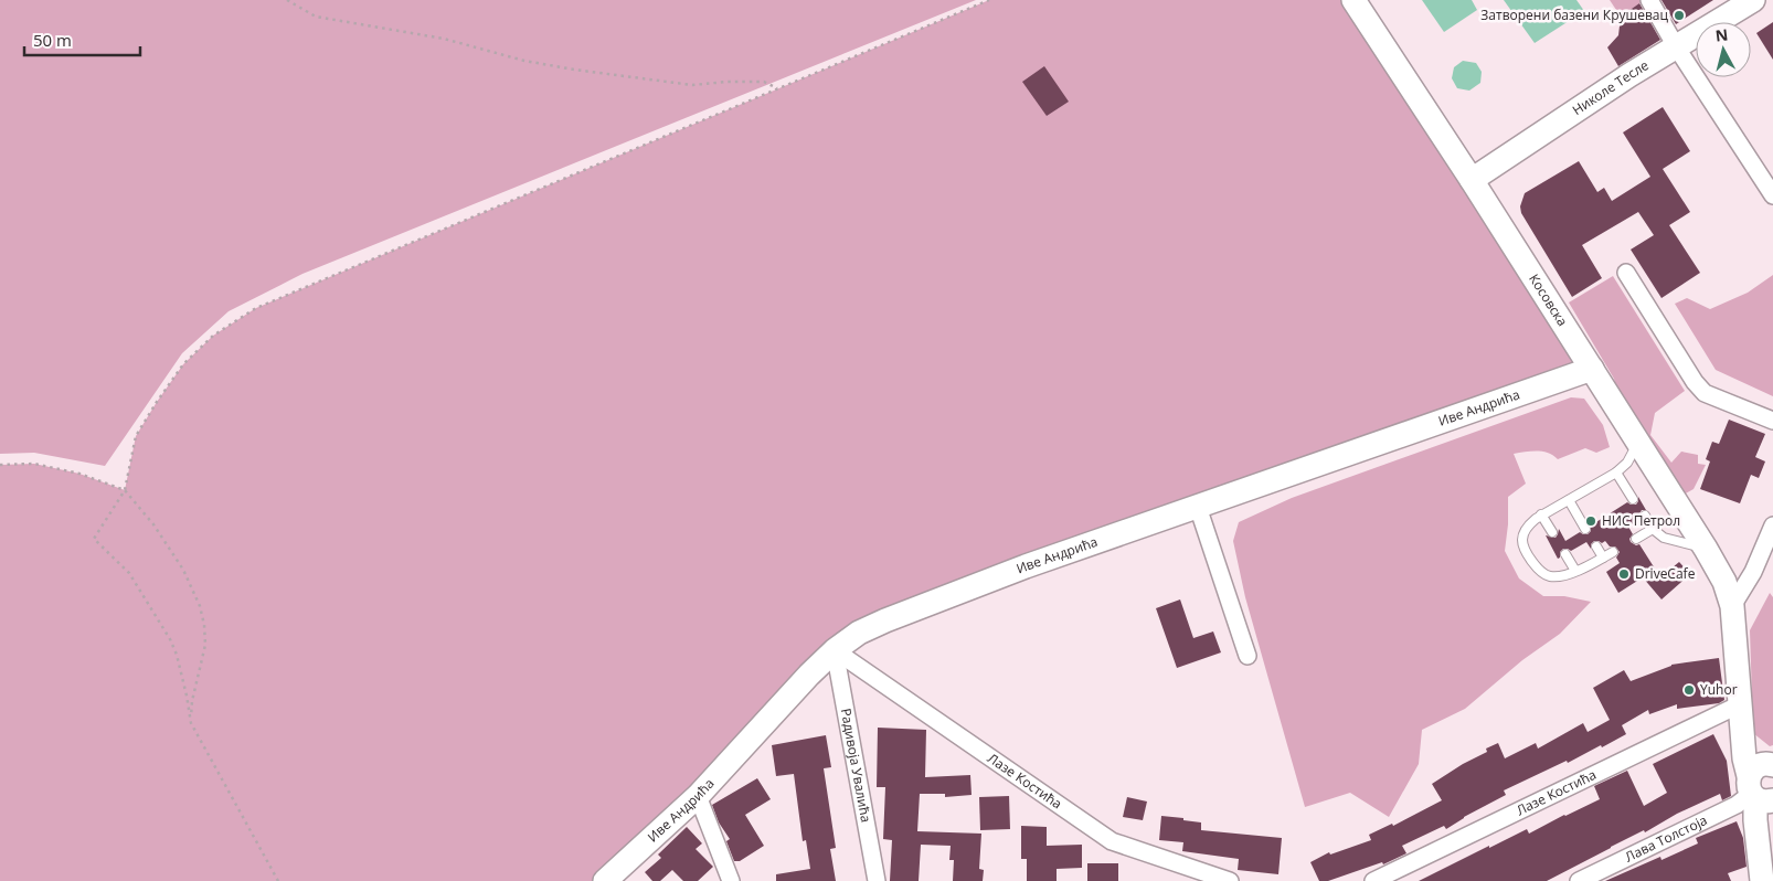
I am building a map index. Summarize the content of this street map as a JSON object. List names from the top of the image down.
{
  "streets": {
    "street": [
      "Николе Тесле",
      "Косовска",
      "Иве Андрића",
      "Радивоја Увалића",
      "Лазе Костића",
      "Лава Толстоја"
    ]
  },
  "crossings": [
    ["Николе Тесле", "Косовска"],
    ["Косовска", "Иве Андрића"],
    ["Косовска", "Лазе Костића"],
    ["Косовска", "Лава Толстоја"],
    ["Иве Андрића", "Радивоја Увалића"],
    ["Иве Андрића", "Лазе Костића"],
    ["Радивоја Увалића", "Лазе Костића"]
  ],
  "places": [
    "Затворени базени Крушевац",
    "НИС Петрол",
    "DriveCafe",
    "Yuhor"
  ],
  "scale_bar": "50 m",
  "north": "top"
}
